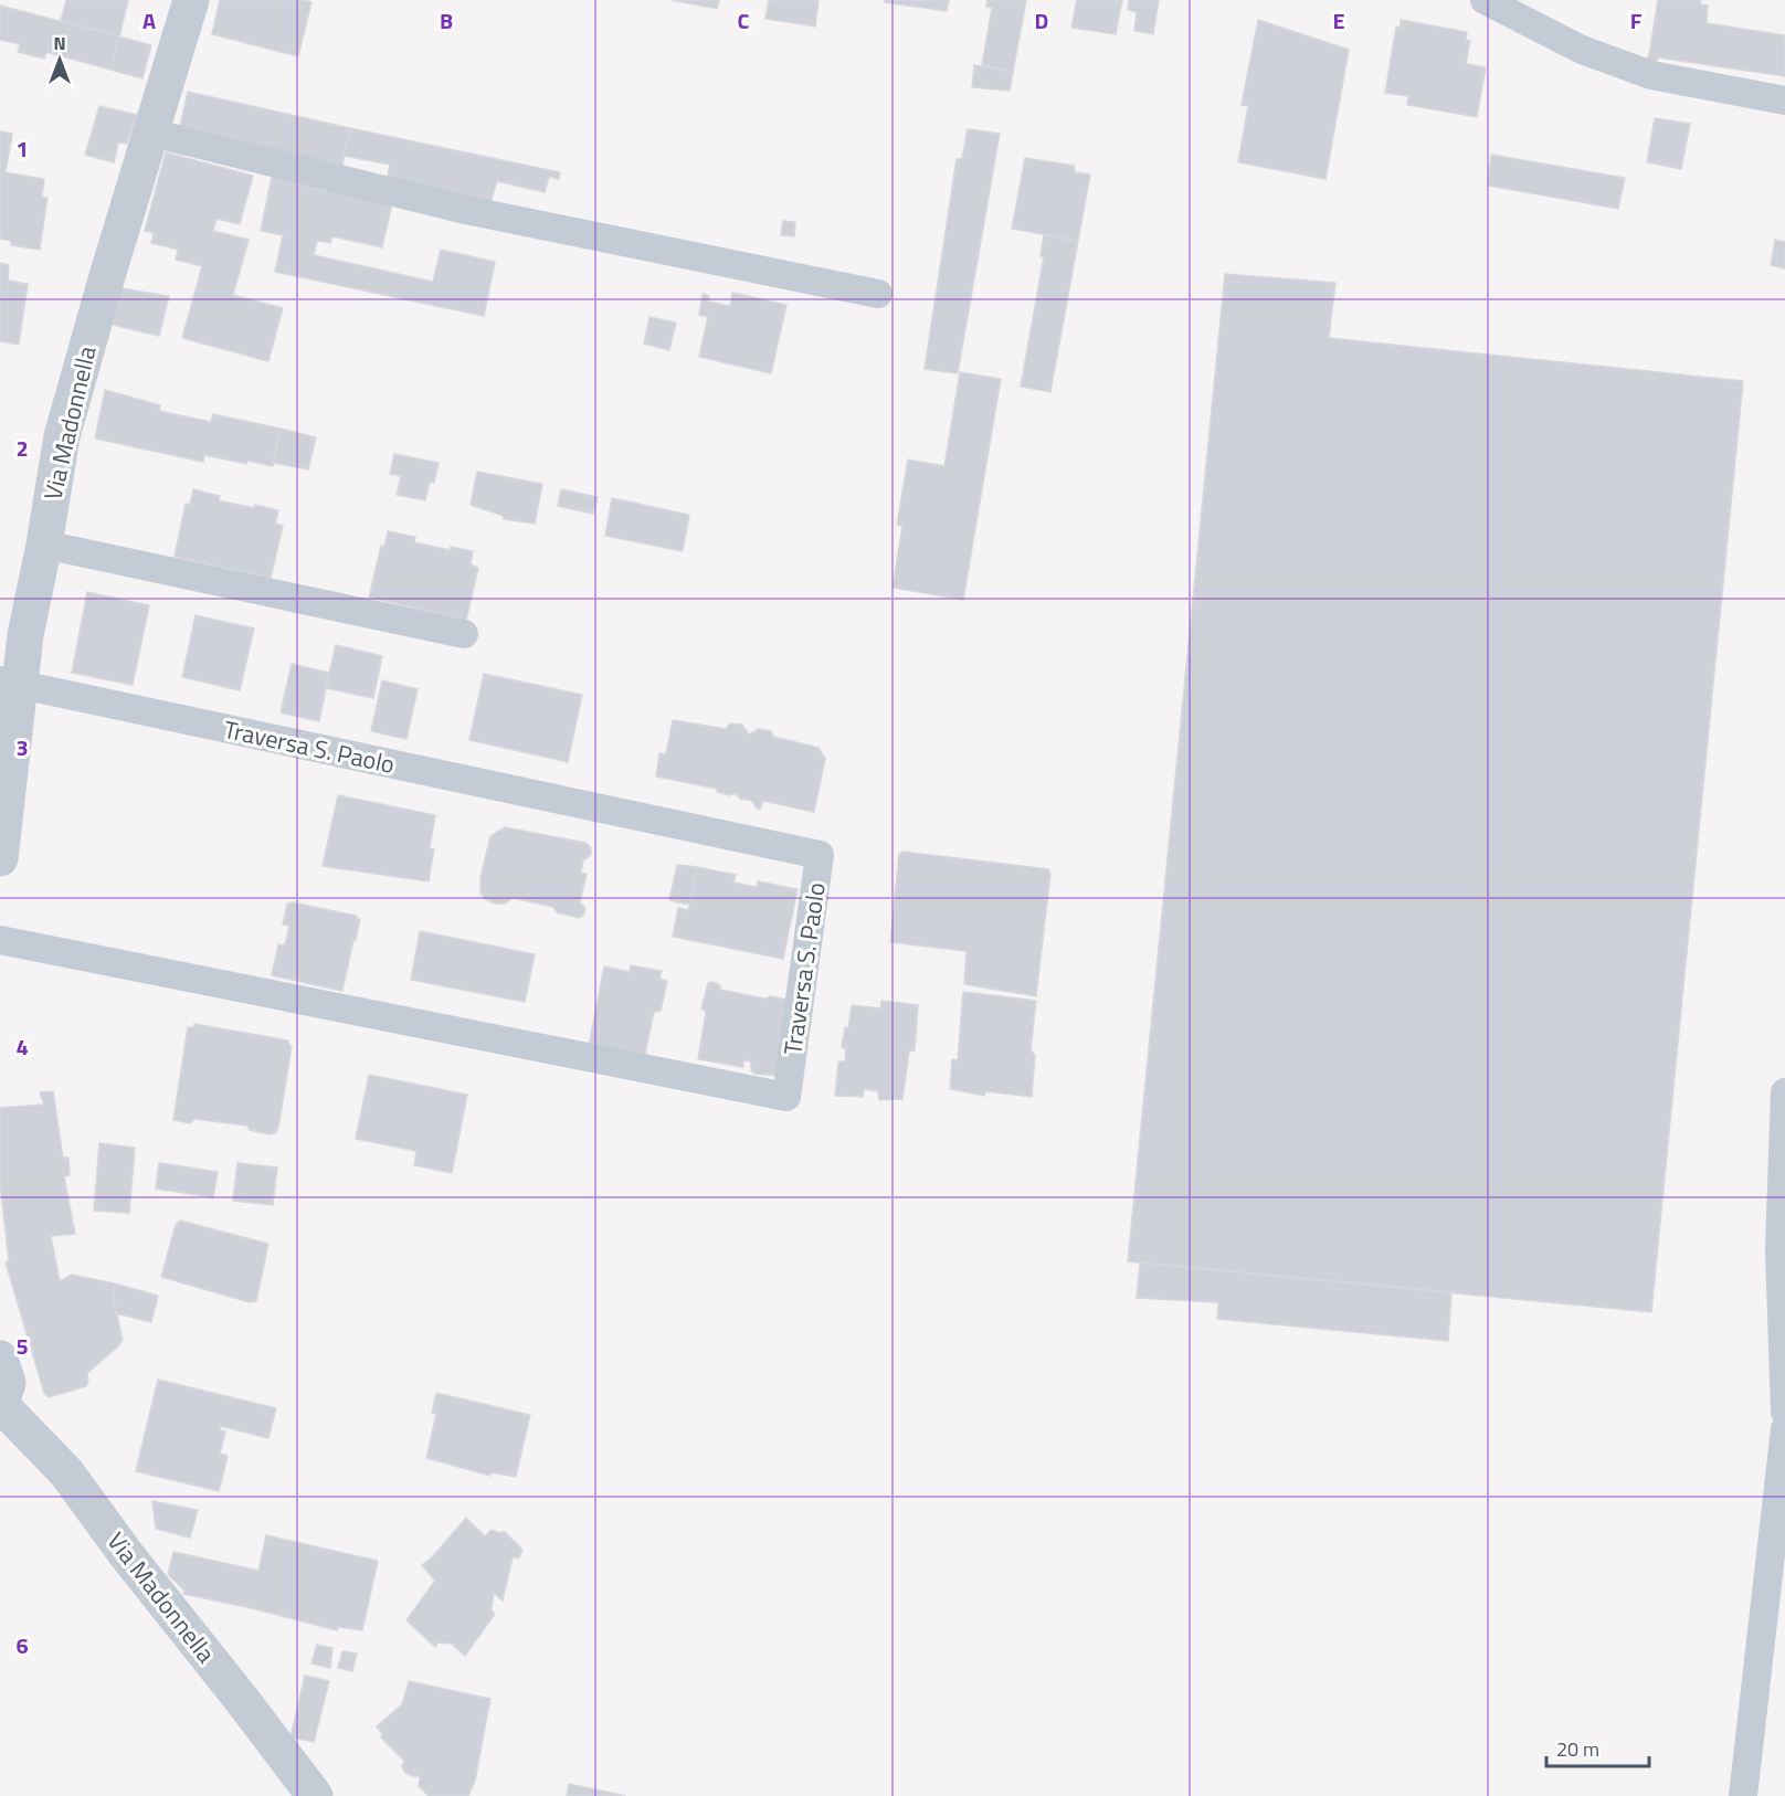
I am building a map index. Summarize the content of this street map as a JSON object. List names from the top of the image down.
{
  "streets": {
    "street": ["Via Madonnella", "Traversa S. Paolo"]
  },
  "crossings": [
    ["Via Madonnella", "Traversa S. Paolo"]
  ],
  "scale_bar": "20 m",
  "north": "top",
  "grid": {
    "columns": [
      "A",
      "B",
      "C",
      "D",
      "E",
      "F"
    ],
    "rows": [
      "1",
      "2",
      "3",
      "4",
      "5",
      "6"
    ]
  }
}
